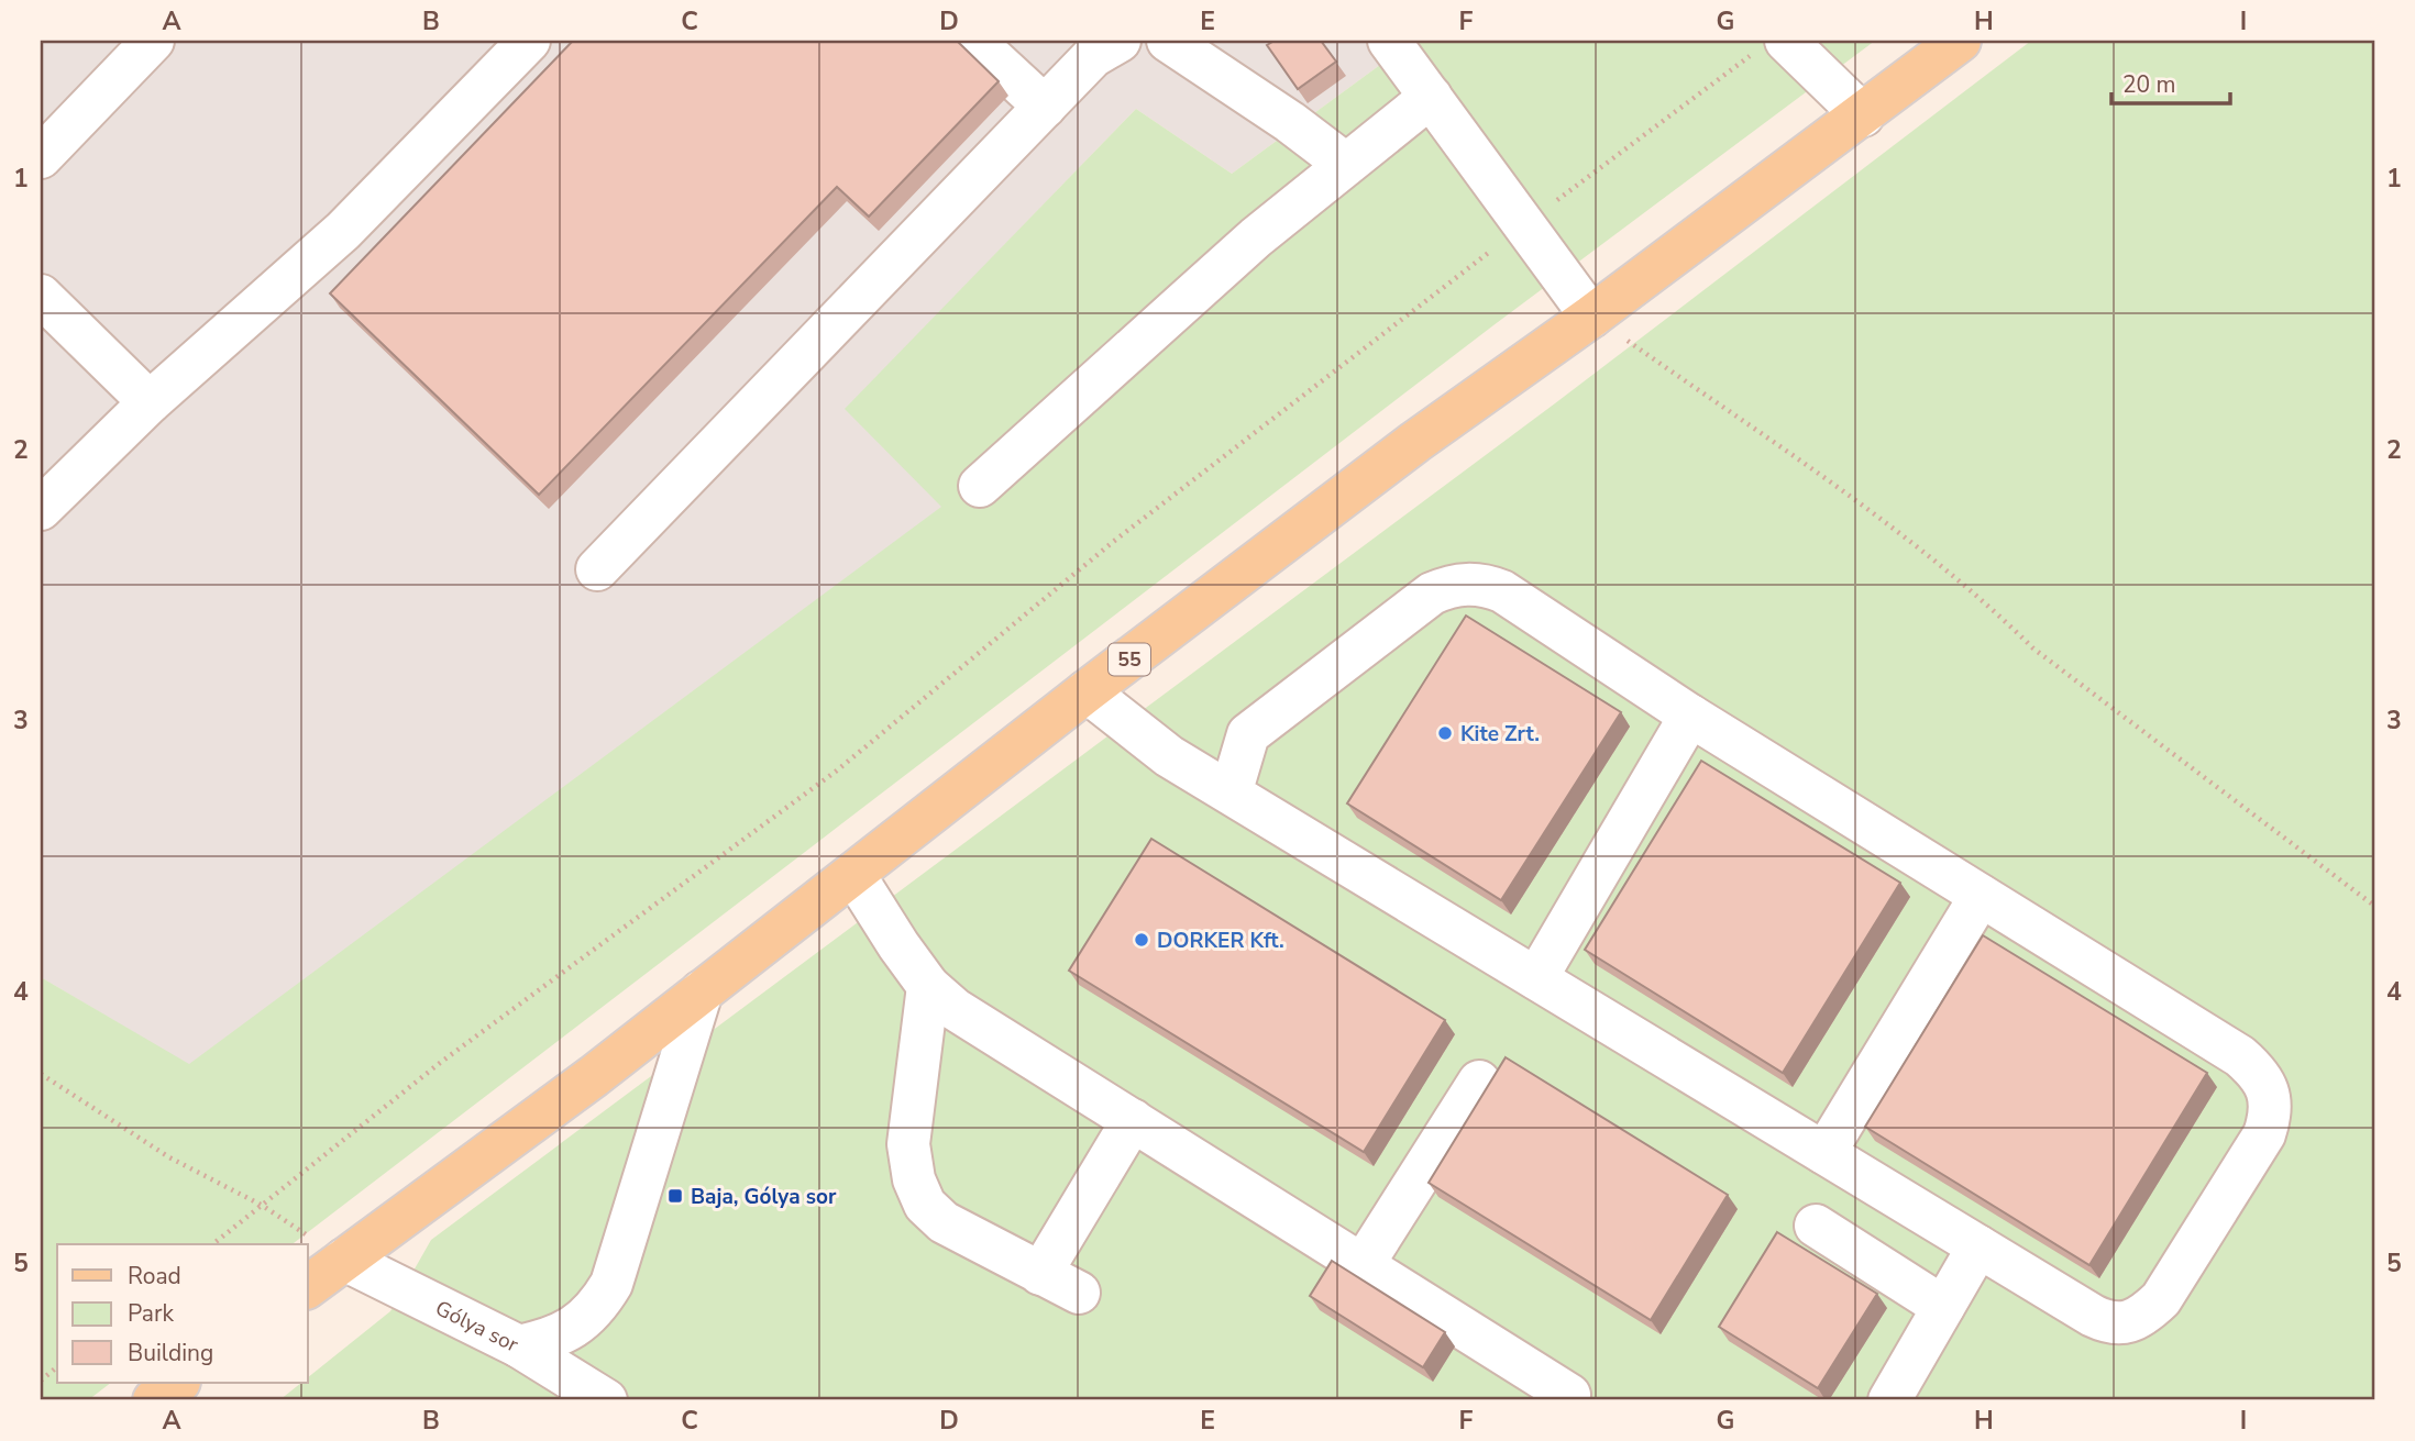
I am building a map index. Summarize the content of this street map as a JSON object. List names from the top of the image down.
{
  "streets": {
    "main road": ["55"],
    "street": ["Gólya sor"]
  },
  "crossings": [
    ["55", "Gólya sor"]
  ],
  "places": {
    "other": ["Kite Zrt.", "DORKER Kft."],
    "transit": ["Baja, Gólya sor"]
  },
  "legend": ["Road", "Park", "Building"],
  "scale_bar": "20 m",
  "grid": {
    "columns": [
      "A",
      "B",
      "C",
      "D",
      "E",
      "F",
      "G",
      "H",
      "I"
    ],
    "rows": [
      "1",
      "2",
      "3",
      "4",
      "5"
    ]
  }
}
